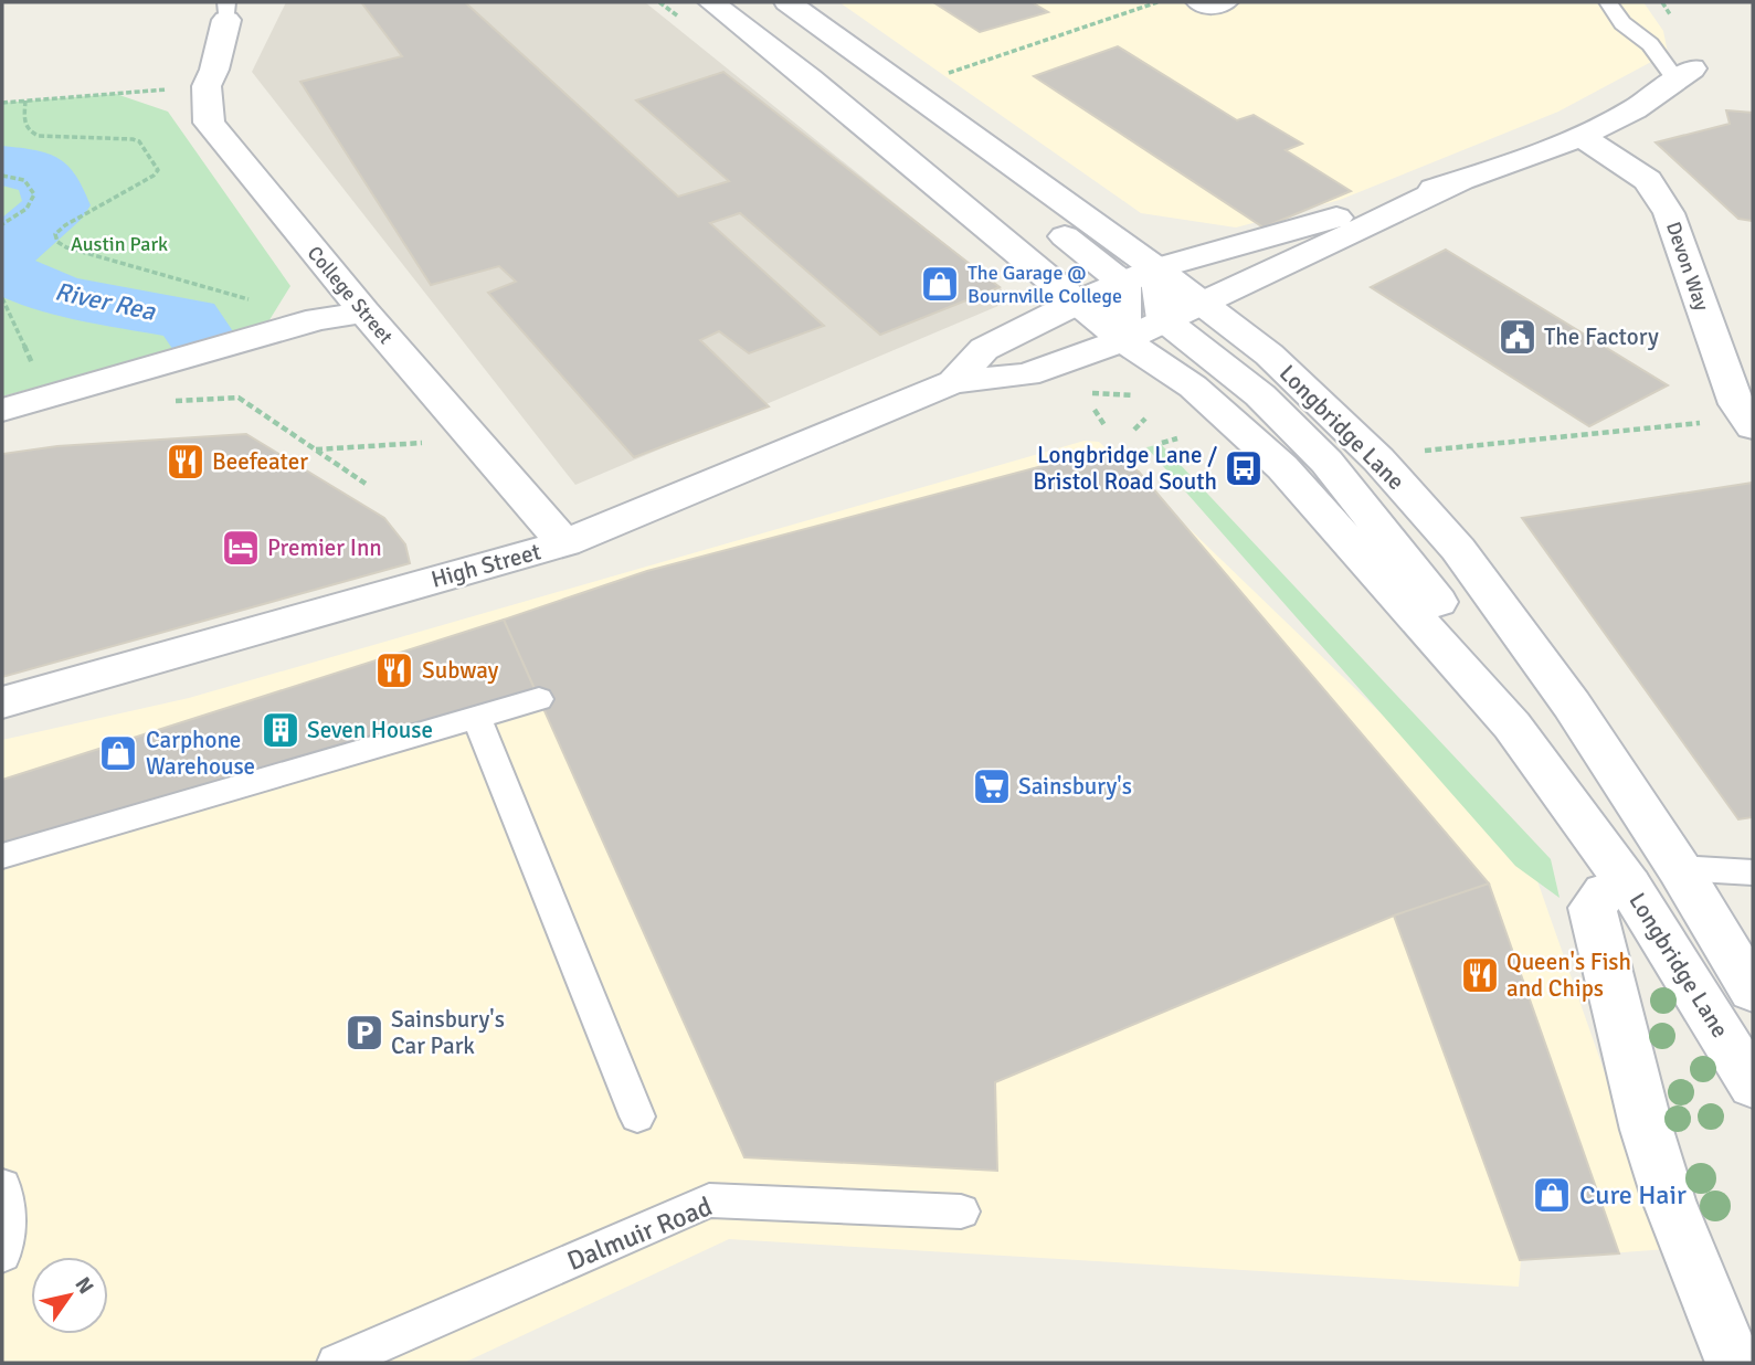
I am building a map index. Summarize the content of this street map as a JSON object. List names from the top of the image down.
{
  "streets": {
    "street": [
      "Devon Way",
      "College Street",
      "Longbridge Lane",
      "High Street"
    ],
    "lane": ["Dalmuir Road"]
  },
  "crossings": [
    ["College Street", "High Street"],
    ["Longbridge Lane", "High Street"]
  ],
  "water": ["River Rea"],
  "parks": ["Austin Park"],
  "places": {
    "shop": ["The Garage @ Bournville College", "Carphone Warehouse", "Cure Hair"],
    "public building": ["The Factory"],
    "restaurant": ["Beefeater", "Subway", "Queen's Fish and Chips"],
    "bus stop": ["Longbridge Lane / Bristol Road South"],
    "hotel": ["Premier Inn"],
    "building": ["Seven House"],
    "supermarket": ["Sainsbury's"],
    "parking": ["Sainsbury's Car Park"]
  },
  "north": "top right"
}
